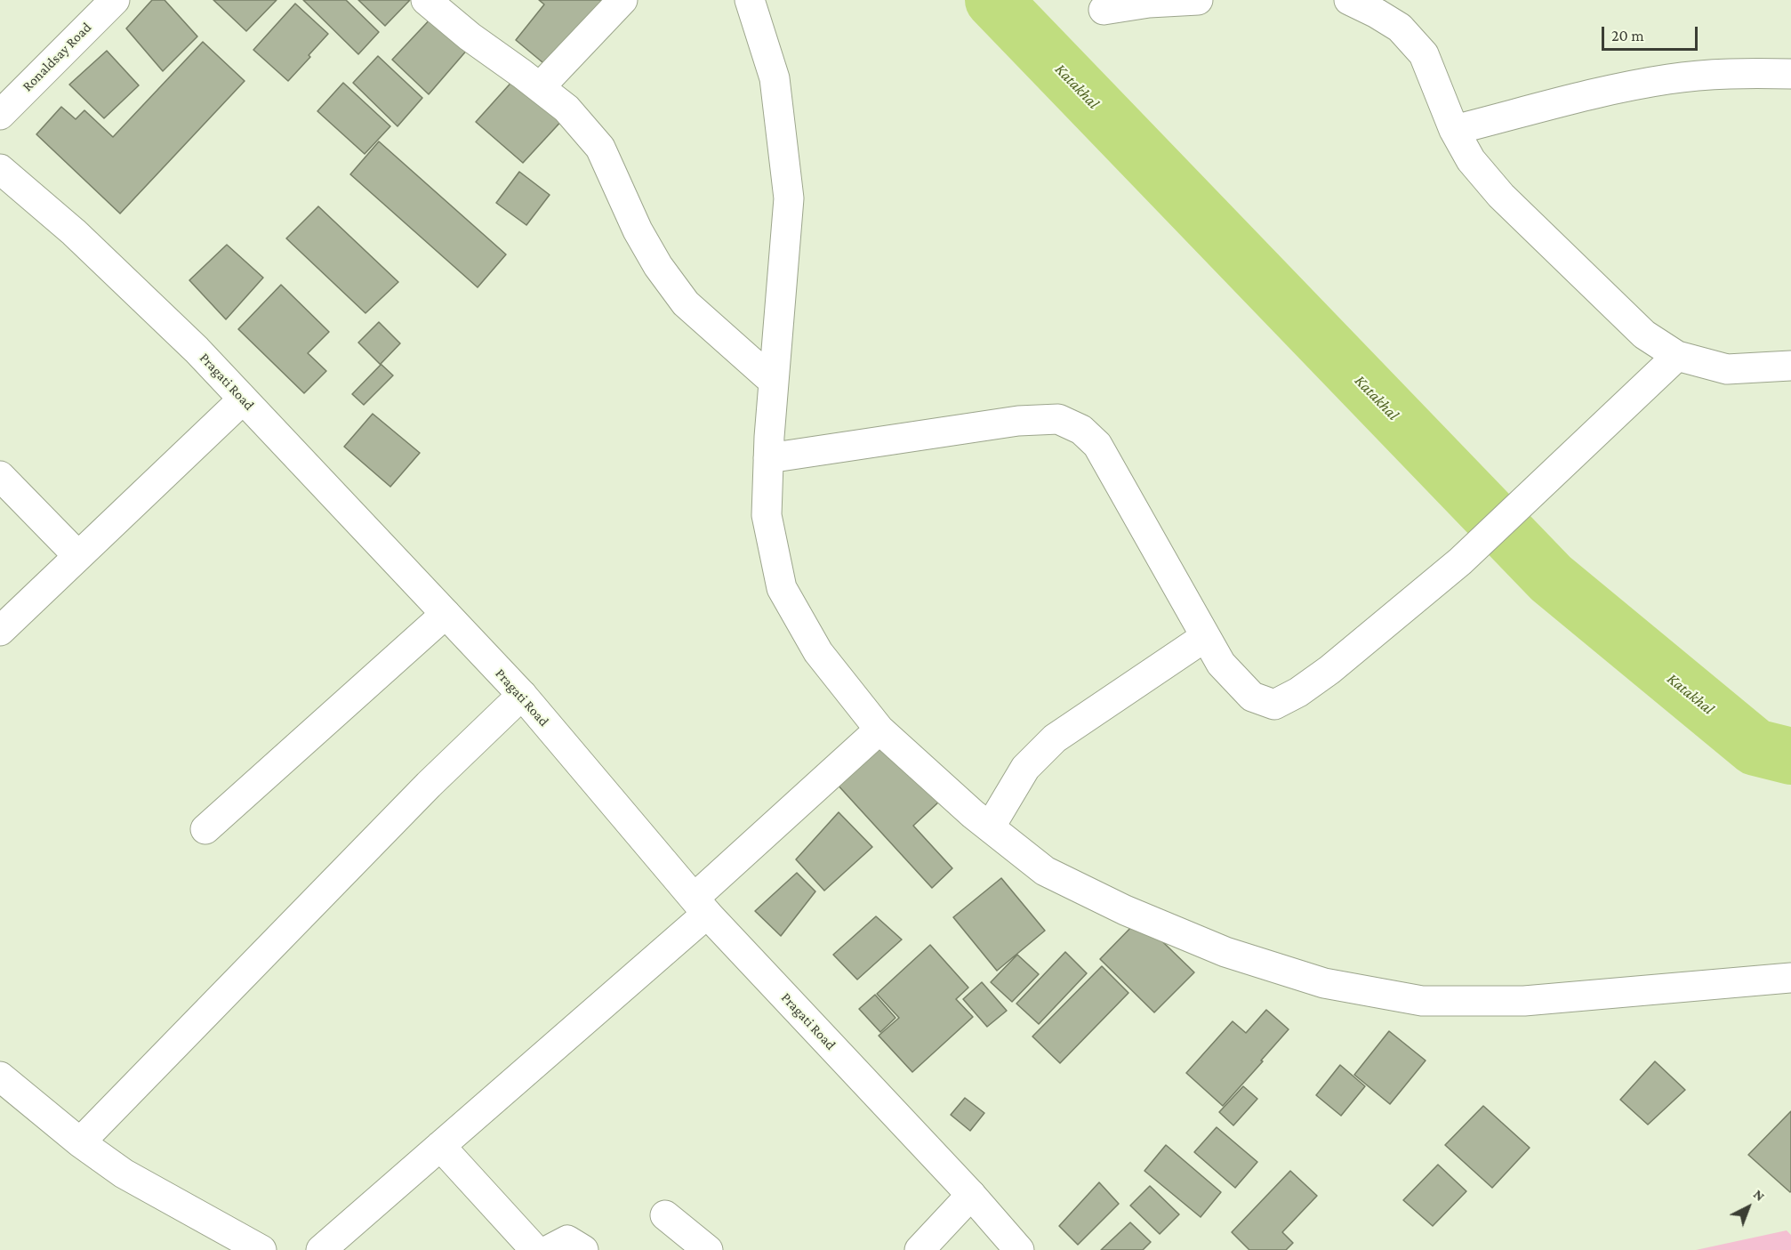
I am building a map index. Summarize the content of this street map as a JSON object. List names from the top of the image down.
{
  "streets": {
    "street": ["Ronaldsay Road", "Pragati Road"]
  },
  "water": ["Katakhal"],
  "scale_bar": "20 m",
  "north": "top right"
}
